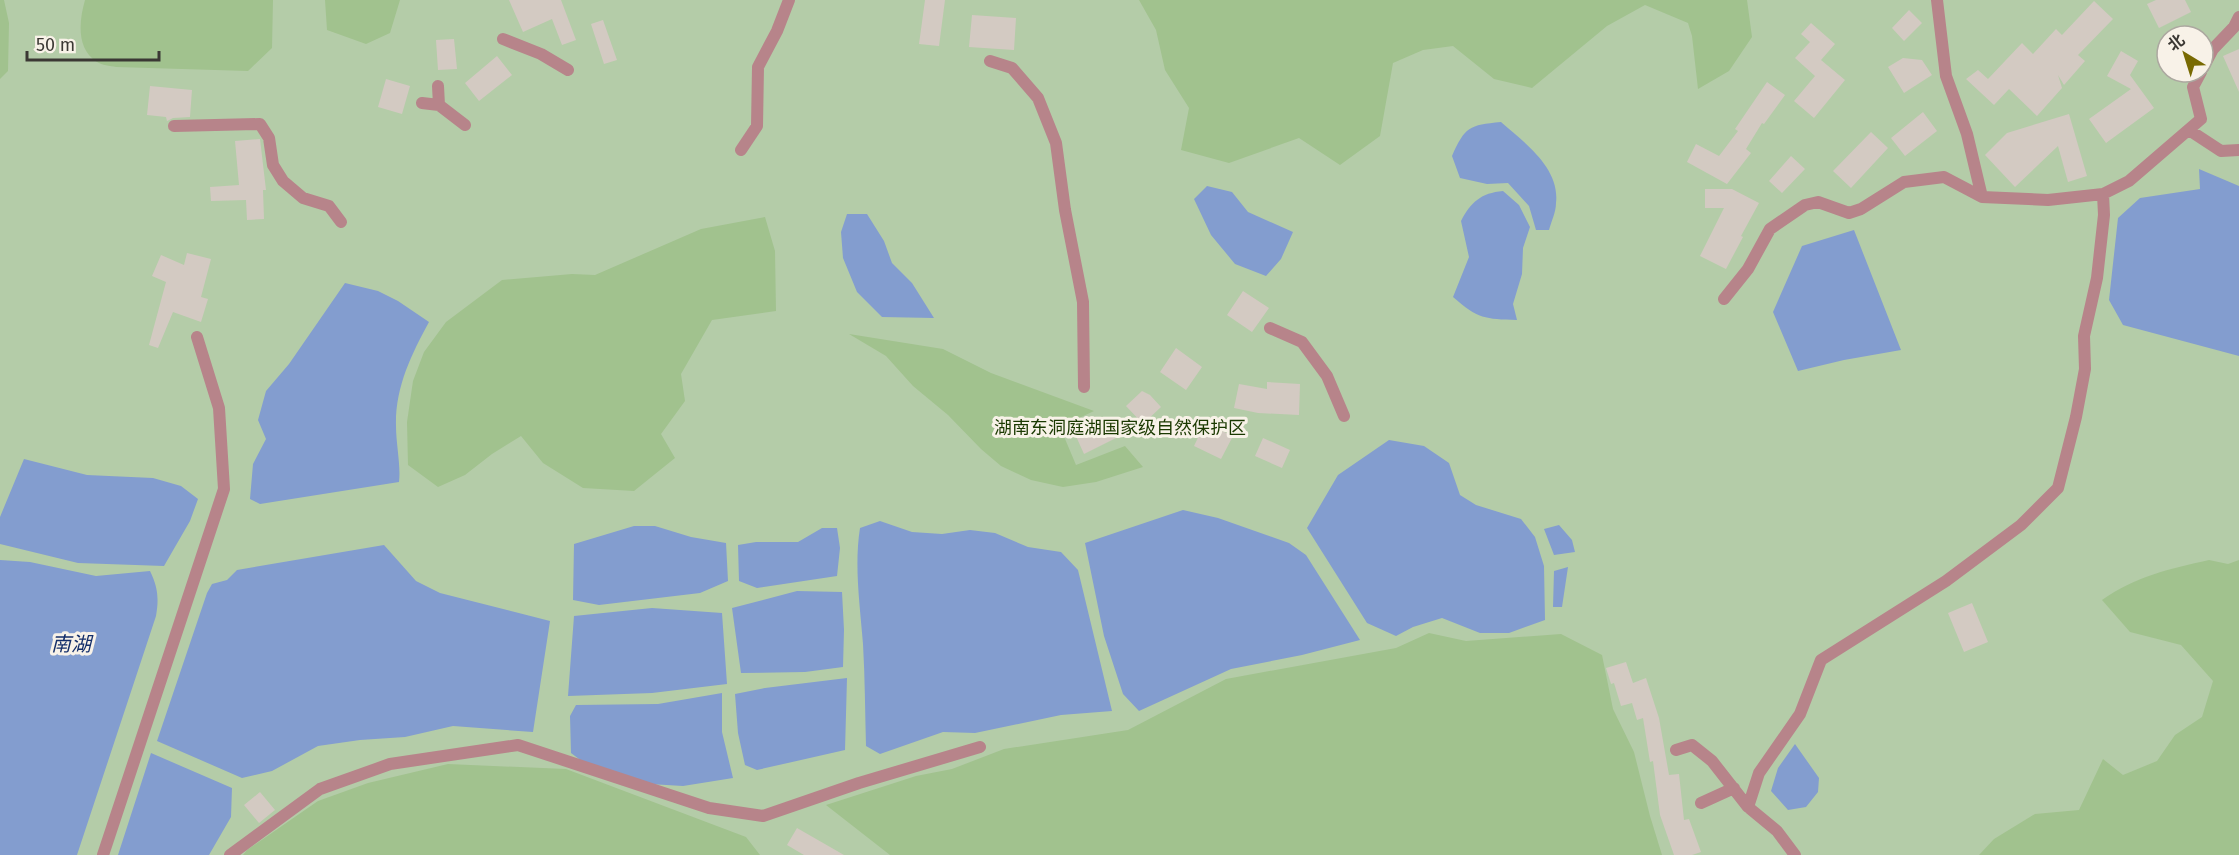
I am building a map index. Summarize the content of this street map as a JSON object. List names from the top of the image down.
{
  "water": ["南湖"],
  "parks": ["湖南东洞庭湖国家级自然保护区"],
  "scale_bar": "50 m",
  "north": "top left"
}
